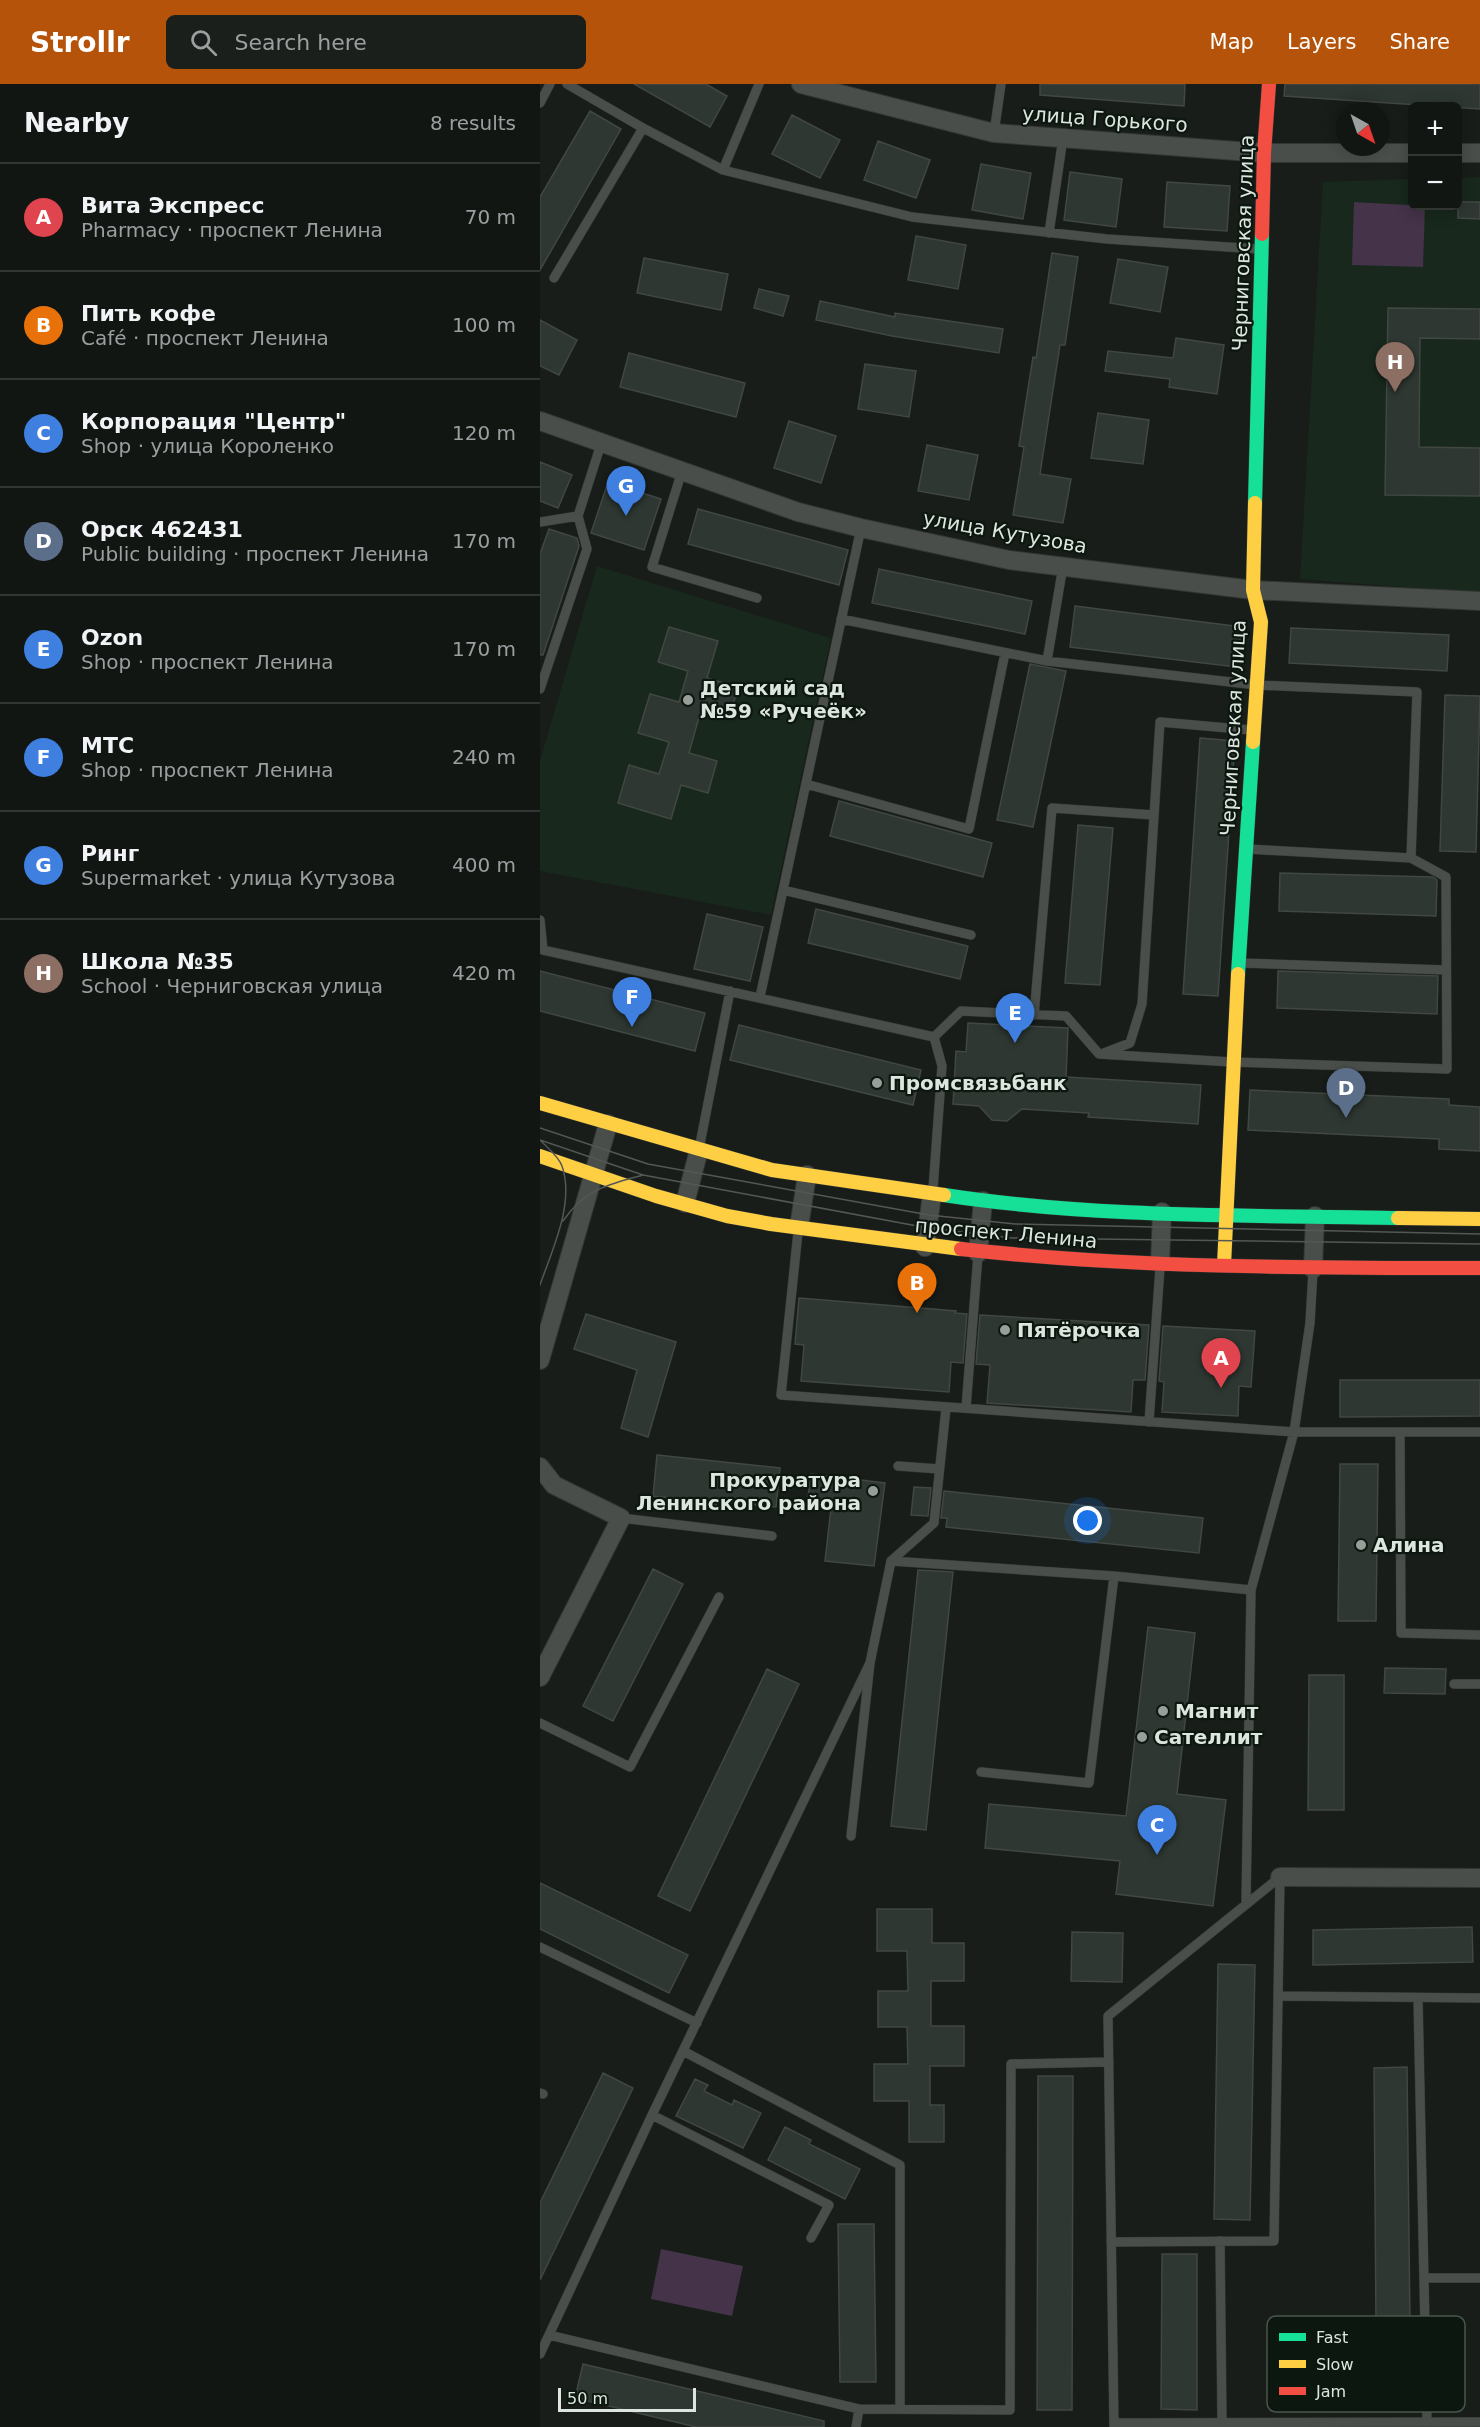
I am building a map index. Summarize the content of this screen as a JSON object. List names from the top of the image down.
{
  "streets": {
    "main road": ["Черниговская улица", "проспект Ленина"],
    "street": ["улица Горького", "улица Кутузова"]
  },
  "crossings": [
    ["улица Горького", "Черниговская улица"],
    ["Черниговская улица", "улица Кутузова"],
    ["Черниговская улица", "проспект Ленина"]
  ],
  "places": [
    "Детский сад №59 «Ручеёк»",
    "Промсвязьбанк",
    "Пятёрочка",
    "Прокуратура Ленинского района",
    "Алина",
    "Магнит",
    "Сателлит"
  ],
  "legend": ["Fast", "Slow", "Jam"],
  "scale_bar": "50 m",
  "north": "bottom right",
  "page": {
    "header": "Strollr",
    "search": "Search here",
    "nav": ["Map", "Layers", "Share"],
    "heading": ["Nearby", "8 results"],
    "map_buttons": ["+", "−"],
    "list": [
      {
        "mark": "A",
        "name": "Вита Экспресс",
        "note": "Pharmacy · проспект Ленина",
        "value": "70 m"
      },
      {
        "mark": "B",
        "name": "Пить кофе",
        "note": "Café · проспект Ленина",
        "value": "100 m"
      },
      {
        "mark": "C",
        "name": "Корпорация \"Центр\"",
        "note": "Shop · улица Короленко",
        "value": "120 m"
      },
      {
        "mark": "D",
        "name": "Орск 462431",
        "note": "Public building · проспект Ленина",
        "value": "170 m"
      },
      {
        "mark": "E",
        "name": "Ozon",
        "note": "Shop · проспект Ленина",
        "value": "170 m"
      },
      {
        "mark": "F",
        "name": "МТС",
        "note": "Shop · проспект Ленина",
        "value": "240 m"
      },
      {
        "mark": "G",
        "name": "Ринг",
        "note": "Supermarket · улица Кутузова",
        "value": "400 m"
      },
      {
        "mark": "H",
        "name": "Школа №35",
        "note": "School · Черниговская улица",
        "value": "420 m"
      }
    ],
    "pins": [
      "H",
      "G",
      "F",
      "E",
      "D",
      "B",
      "A",
      "C"
    ],
    "scale": "50 m"
  }
}
